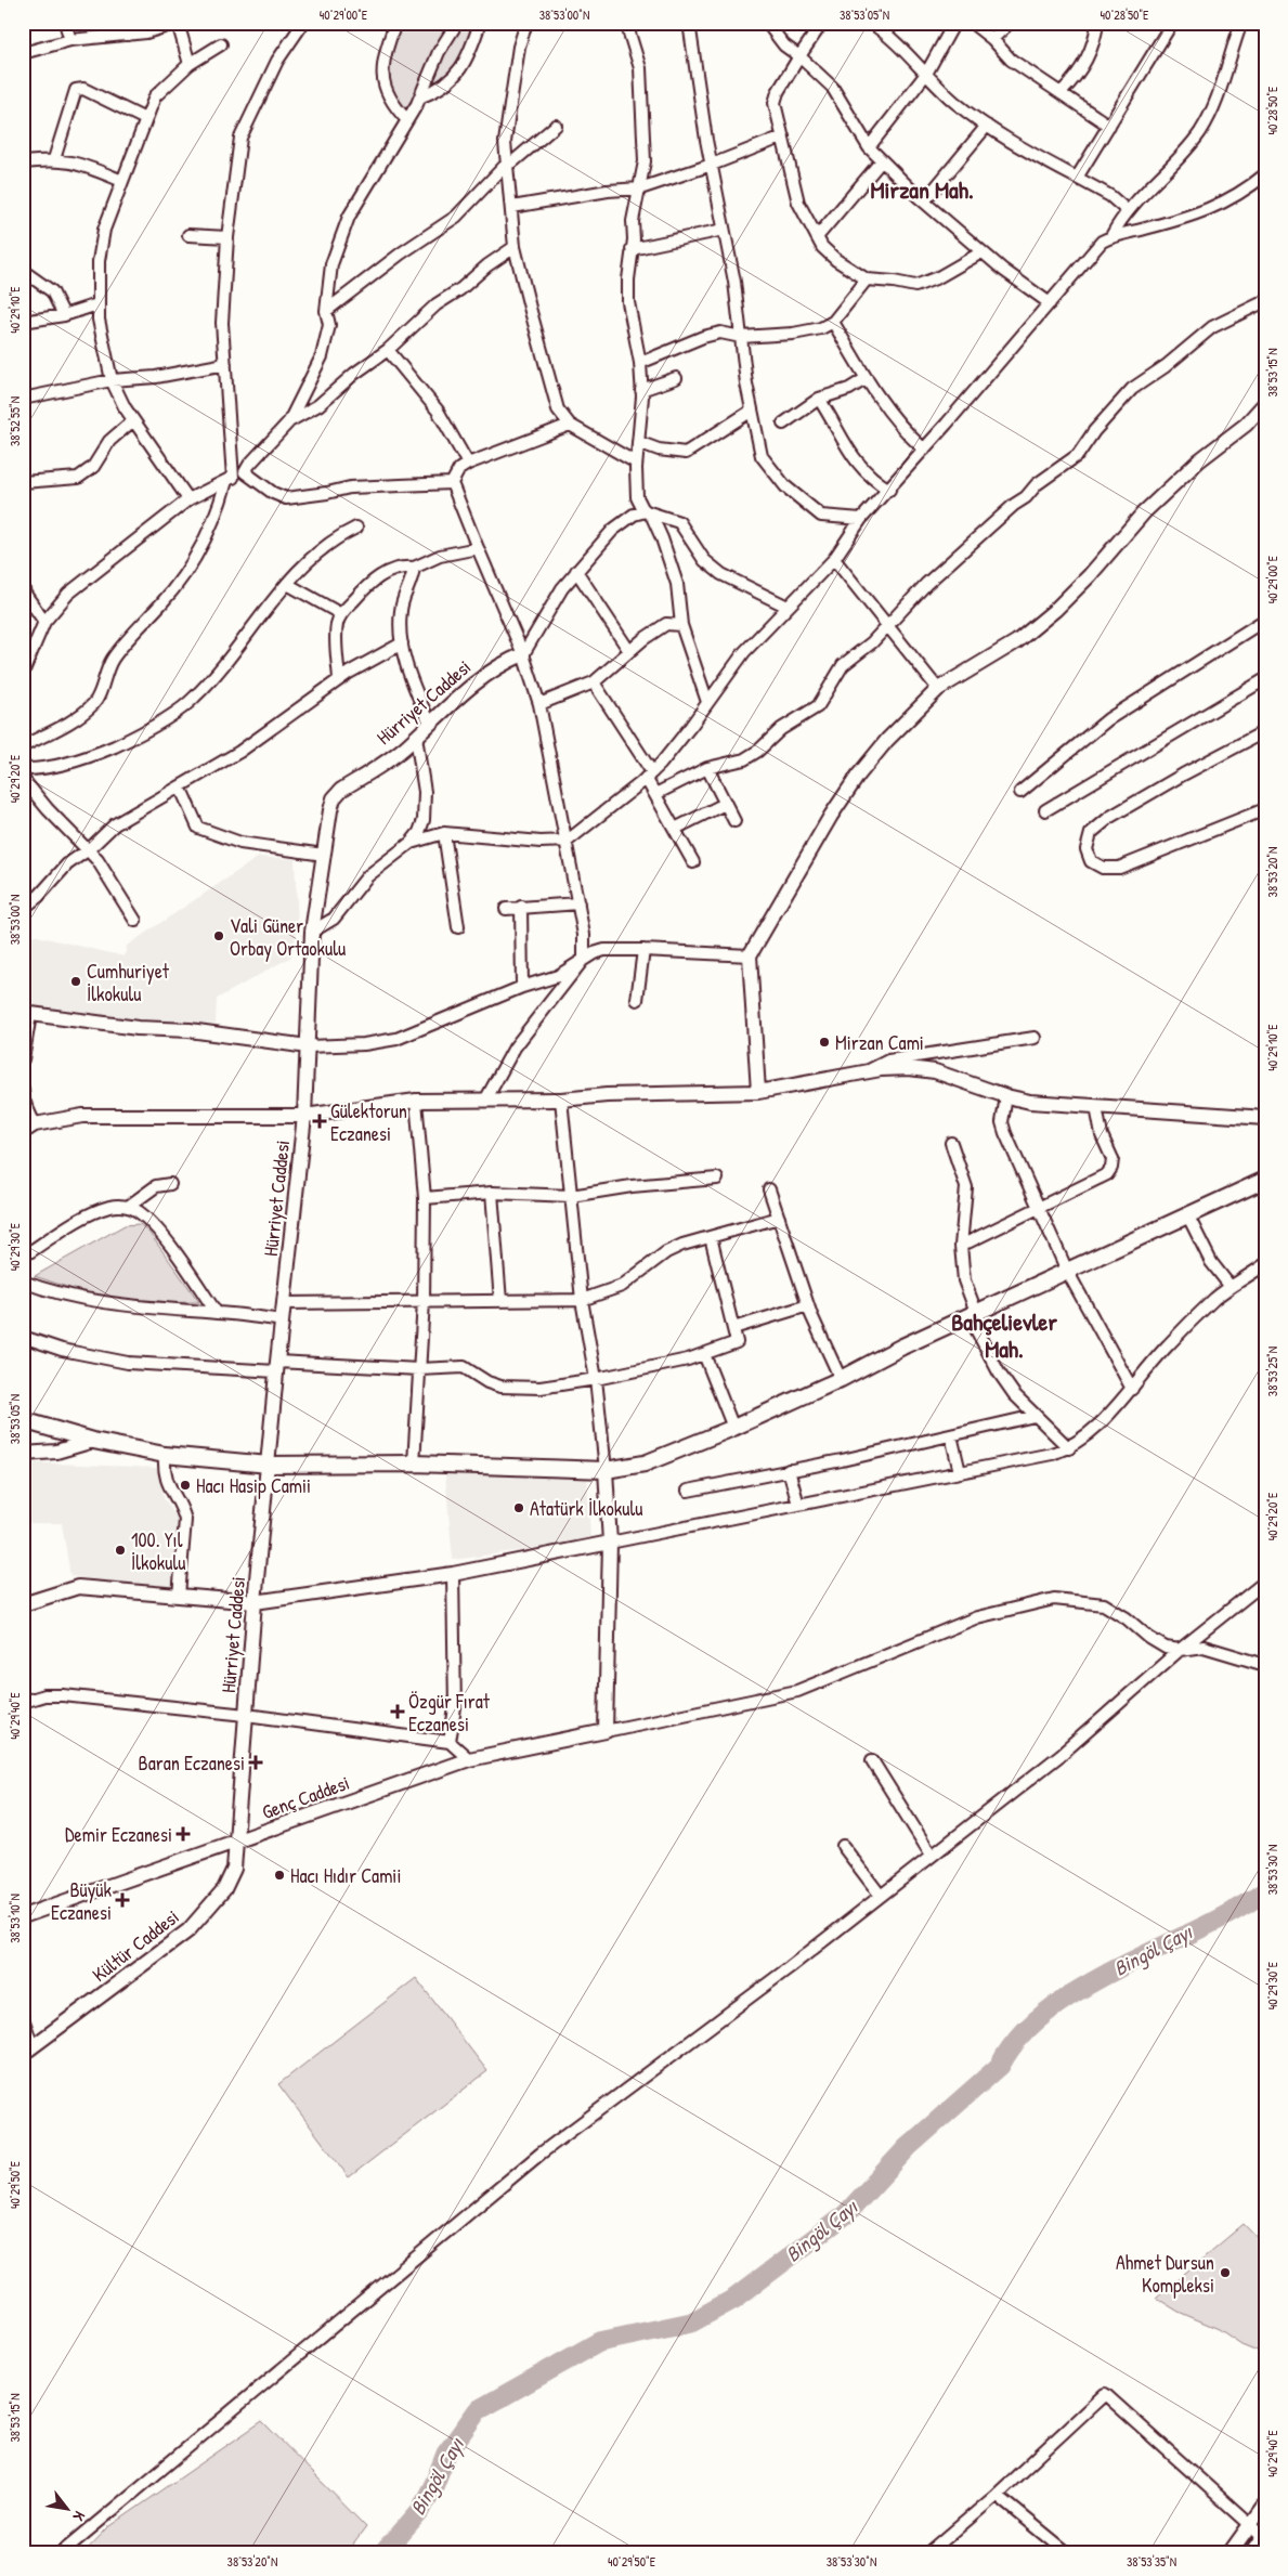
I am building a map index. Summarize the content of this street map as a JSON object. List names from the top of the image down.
{
  "streets": {
    "street": ["Hürriyet Caddesi", "Genç Caddesi", "Kültür Caddesi"]
  },
  "crossings": [
    ["Hürriyet Caddesi", "Genç Caddesi"],
    ["Hürriyet Caddesi", "Kültür Caddesi"],
    ["Genç Caddesi", "Kültür Caddesi"]
  ],
  "districts": ["Mirzan Mah.", "Bahçelievler Mah."],
  "water": ["Bingöl Çayı"],
  "places": {
    "other": [
      "Vali Güner Orbay Ortaokulu",
      "Cumhuriyet İlkokulu",
      "Mirzan Cami",
      "Hacı Hasip Camii",
      "Atatürk İlkokulu",
      "100. Yıl İlkokulu",
      "Hacı Hıdır Camii",
      "Ahmet Dursun Kompleksi"
    ],
    "health": [
      "Gülektorun Eczanesi",
      "Özgür Fırat Eczanesi",
      "Baran Eczanesi",
      "Demir Eczanesi",
      "Büyük Eczanesi"
    ]
  },
  "north": "bottom right",
  "coordinates": [
    "40°29'00\"E",
    "38°53'00\"N",
    "38°53'05\"N",
    "40°28'50\"E",
    "40°29'10\"E",
    "38°53'15\"N",
    "38°52'55\"N",
    "40°29'20\"E",
    "38°53'20\"N",
    "40°29'30\"E",
    "38°53'25\"N",
    "40°29'40\"E",
    "38°53'30\"N",
    "38°53'10\"N",
    "40°29'50\"E",
    "38°53'35\"N"
  ]
}
